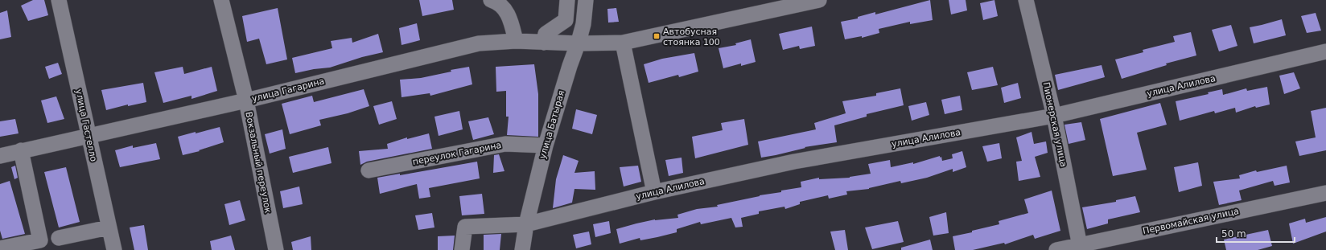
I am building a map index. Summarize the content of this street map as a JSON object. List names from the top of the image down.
{
  "streets": {
    "street": [
      "улица Алилова",
      "улица Гагарина",
      "улица Батырая",
      "Пионерская улица",
      "улица Гастелло",
      "переулок Гагарина",
      "Вокзальный переулок",
      "Первомайская улица"
    ]
  },
  "crossings": [
    ["улица Алилова", "улица Батырая"],
    ["улица Алилова", "Пионерская улица"],
    ["улица Гагарина", "улица Батырая"],
    ["улица Гагарина", "улица Гастелло"],
    ["улица Гагарина", "Вокзальный переулок"],
    ["улица Батырая", "переулок Гагарина"],
    ["Пионерская улица", "Первомайская улица"]
  ],
  "places": {
    "transit": ["Автобусная стоянка 100"]
  },
  "scale_bar": "50 m"
}
